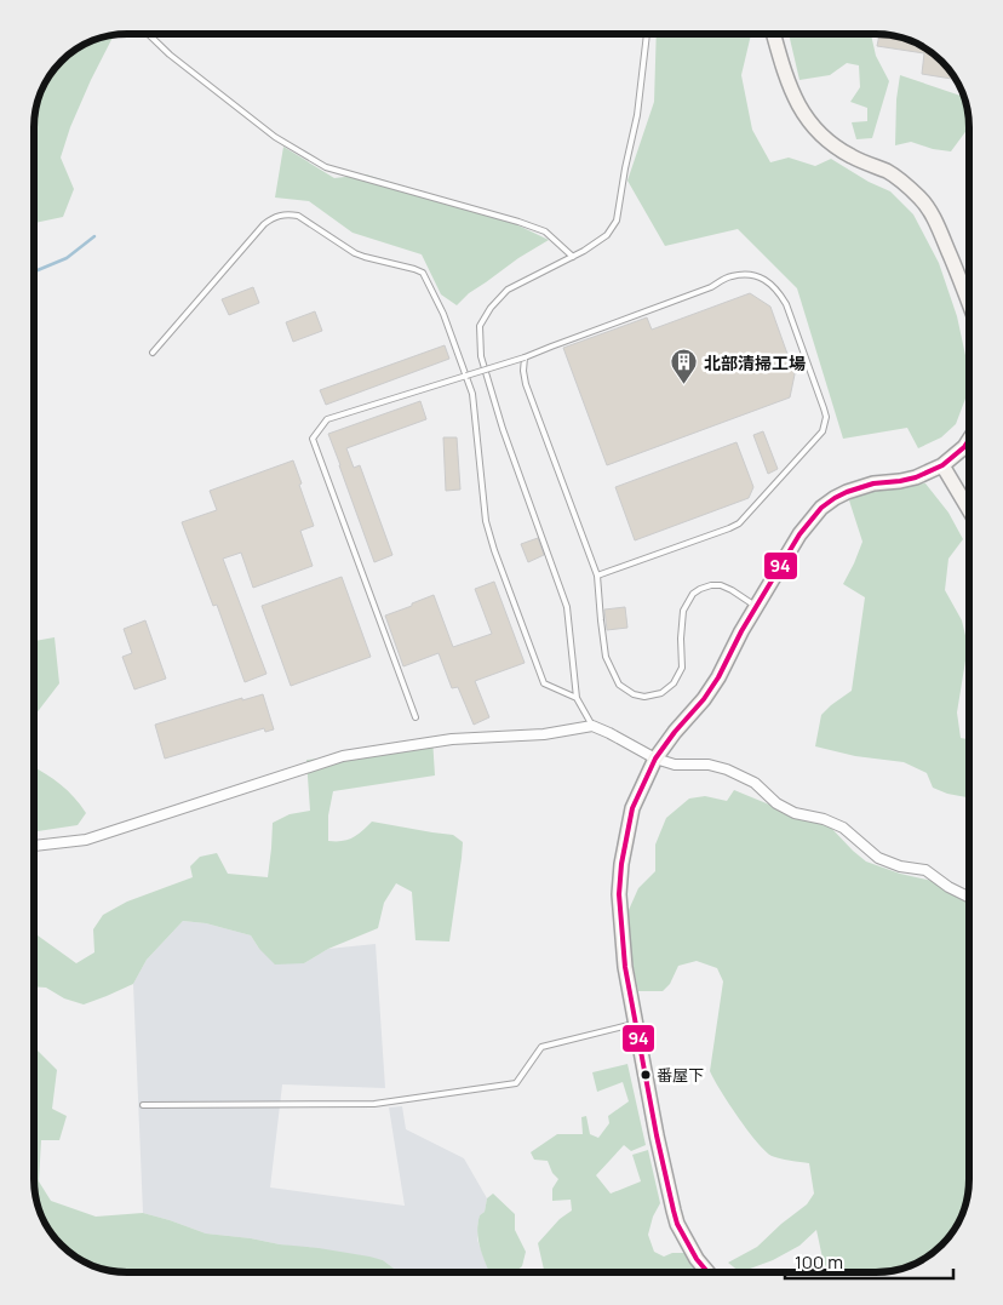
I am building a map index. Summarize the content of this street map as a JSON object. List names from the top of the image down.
{
  "places": {
    "building": ["北部清掃工場"],
    "other": ["番屋下"]
  },
  "lines": ["transit line 94"],
  "scale_bar": "100 m"
}
